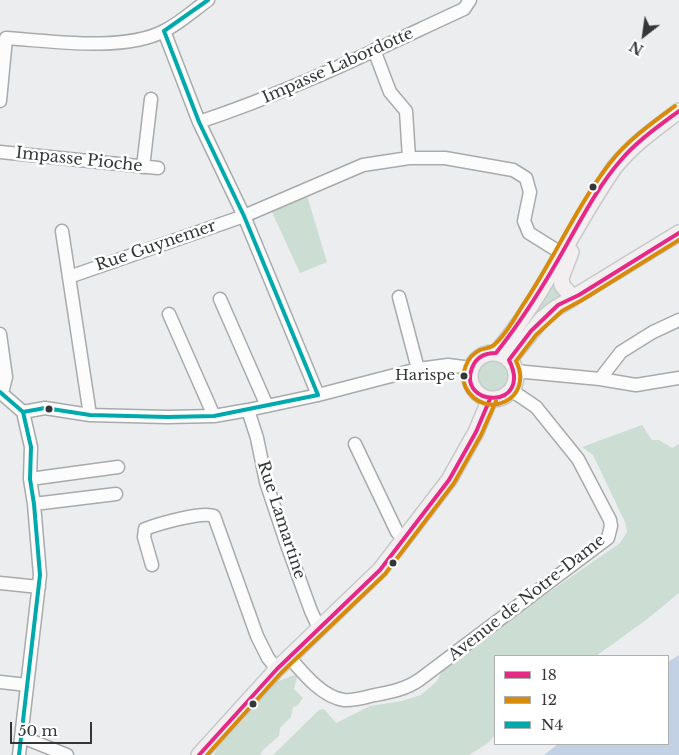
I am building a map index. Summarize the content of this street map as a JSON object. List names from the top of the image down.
{
  "streets": {
    "street": [
      "Impasse Labordotte",
      "Impasse Pioche",
      "Rue Guynemer",
      "Rue Lamartine",
      "Avenue de Notre-Dame"
    ]
  },
  "places": ["Harispe"],
  "lines": ["transit line N4", "transit line 12", "transit line 18"],
  "legend": ["18", "12", "N4"],
  "scale_bar": "50 m",
  "north": "bottom left"
}
